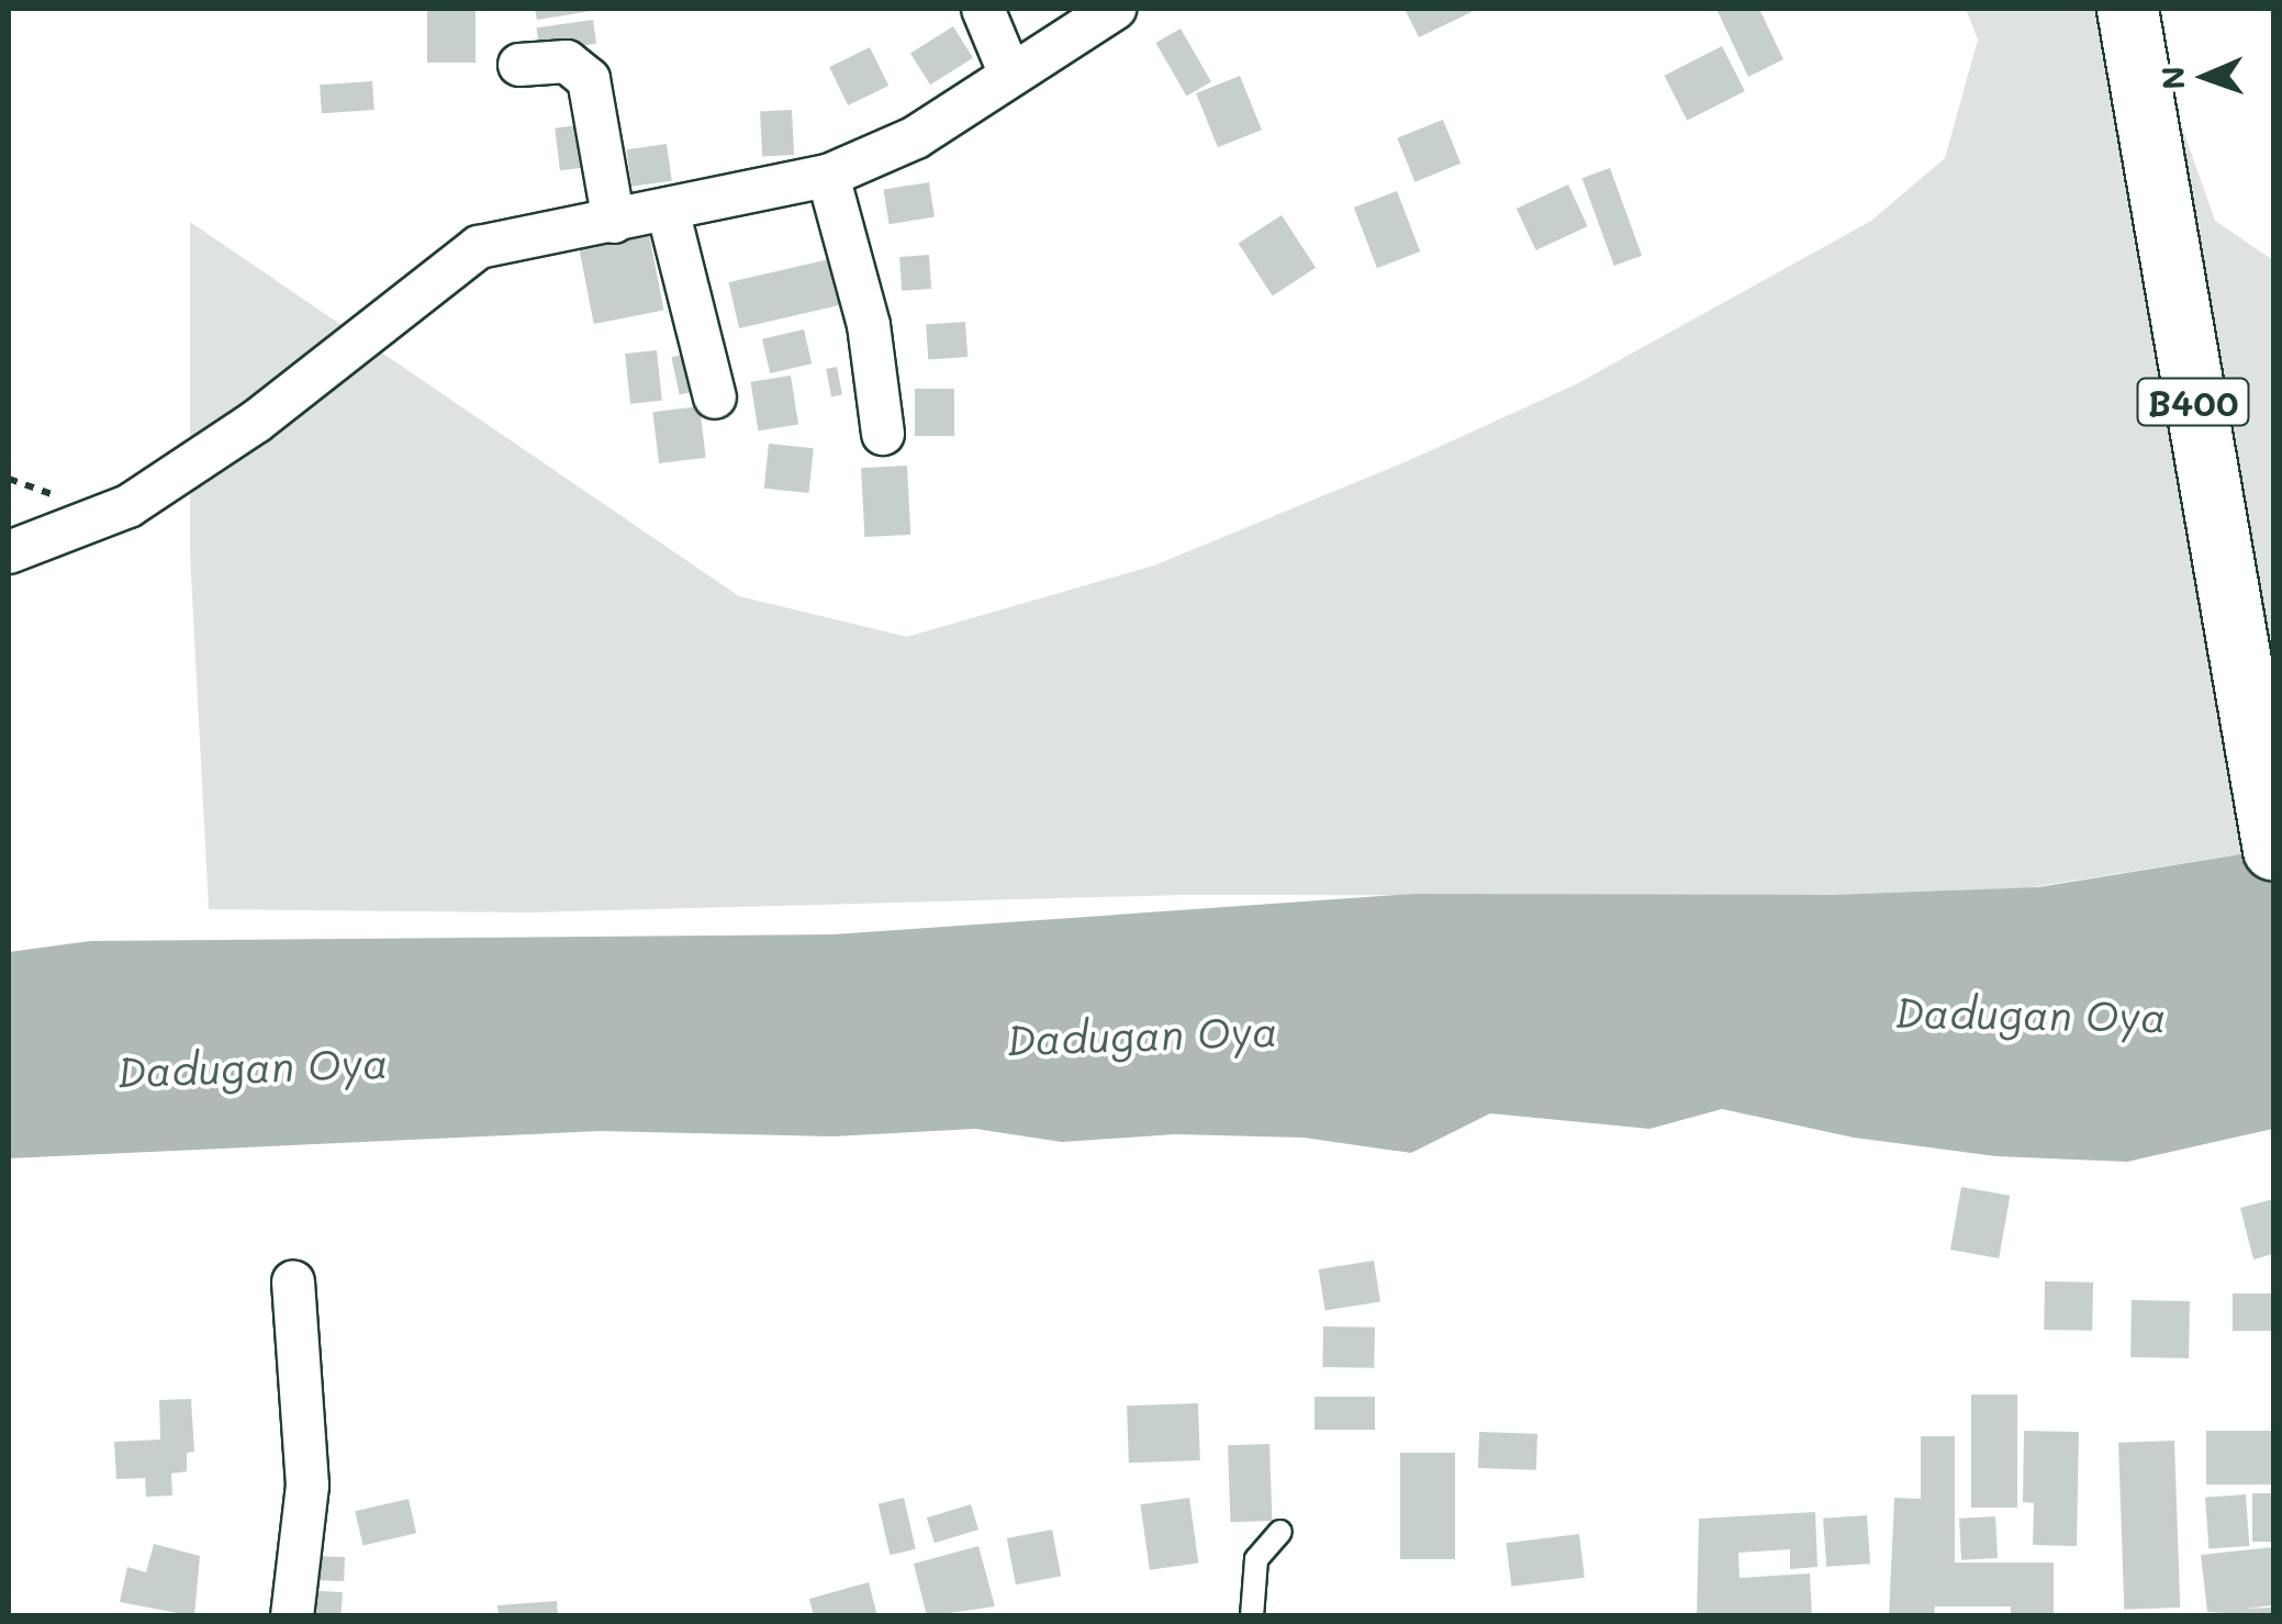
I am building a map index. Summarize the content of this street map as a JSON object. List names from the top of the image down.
{
  "streets": {
    "main road": ["B400"]
  },
  "water": ["Dadugan Oya"],
  "north": "left"
}
